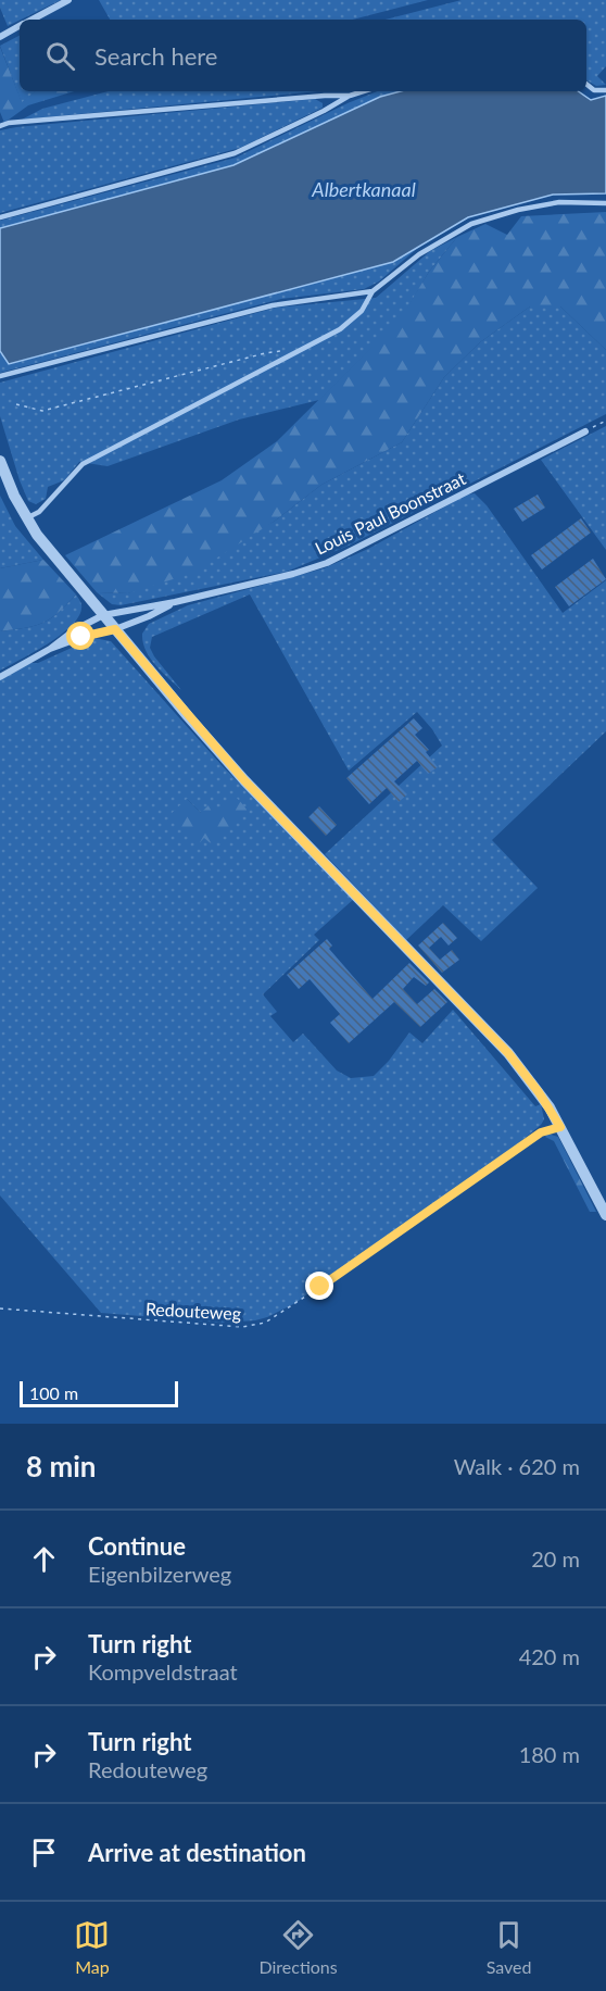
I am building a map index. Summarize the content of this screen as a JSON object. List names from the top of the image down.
{
  "streets": {
    "street": ["Louis Paul Boonstraat"],
    "path": ["Redouteweg"]
  },
  "water": ["Albertkanaal"],
  "scale_bar": "100 m",
  "page": {
    "search": "Search here",
    "scale": "100 m",
    "heading": ["8 min", "Walk · 620 m"],
    "list": [
      ["Continue", "Eigenbilzerweg", "20 m"],
      ["Turn right", "Kompveldstraat", "420 m"],
      ["Turn right", "Redouteweg", "180 m"],
      "Arrive at destination"
    ],
    "nav": ["Map", "Directions", "Saved"]
  }
}
